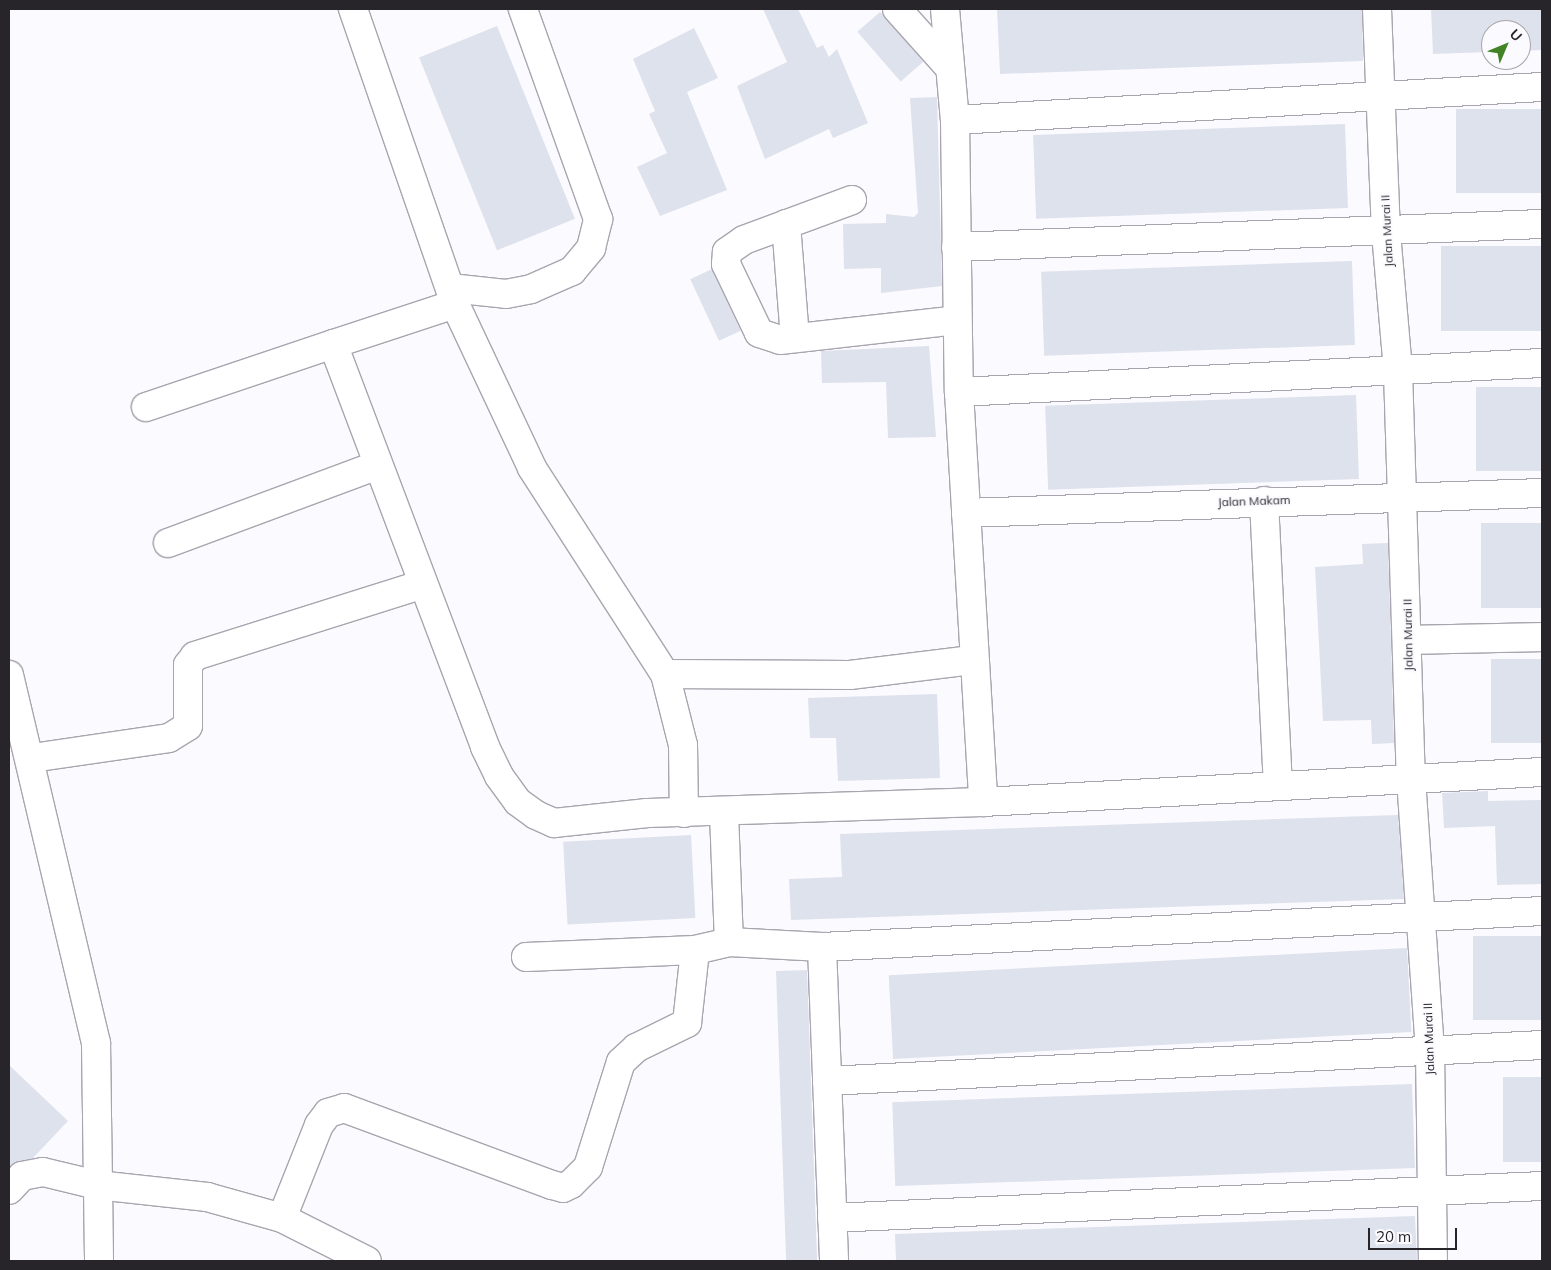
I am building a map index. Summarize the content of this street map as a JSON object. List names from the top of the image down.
{
  "streets": {
    "street": ["Jalan Murai II", "Jalan Makam"]
  },
  "crossings": [
    ["Jalan Murai II", "Jalan Makam"]
  ],
  "scale_bar": "20 m",
  "north": "top right"
}
